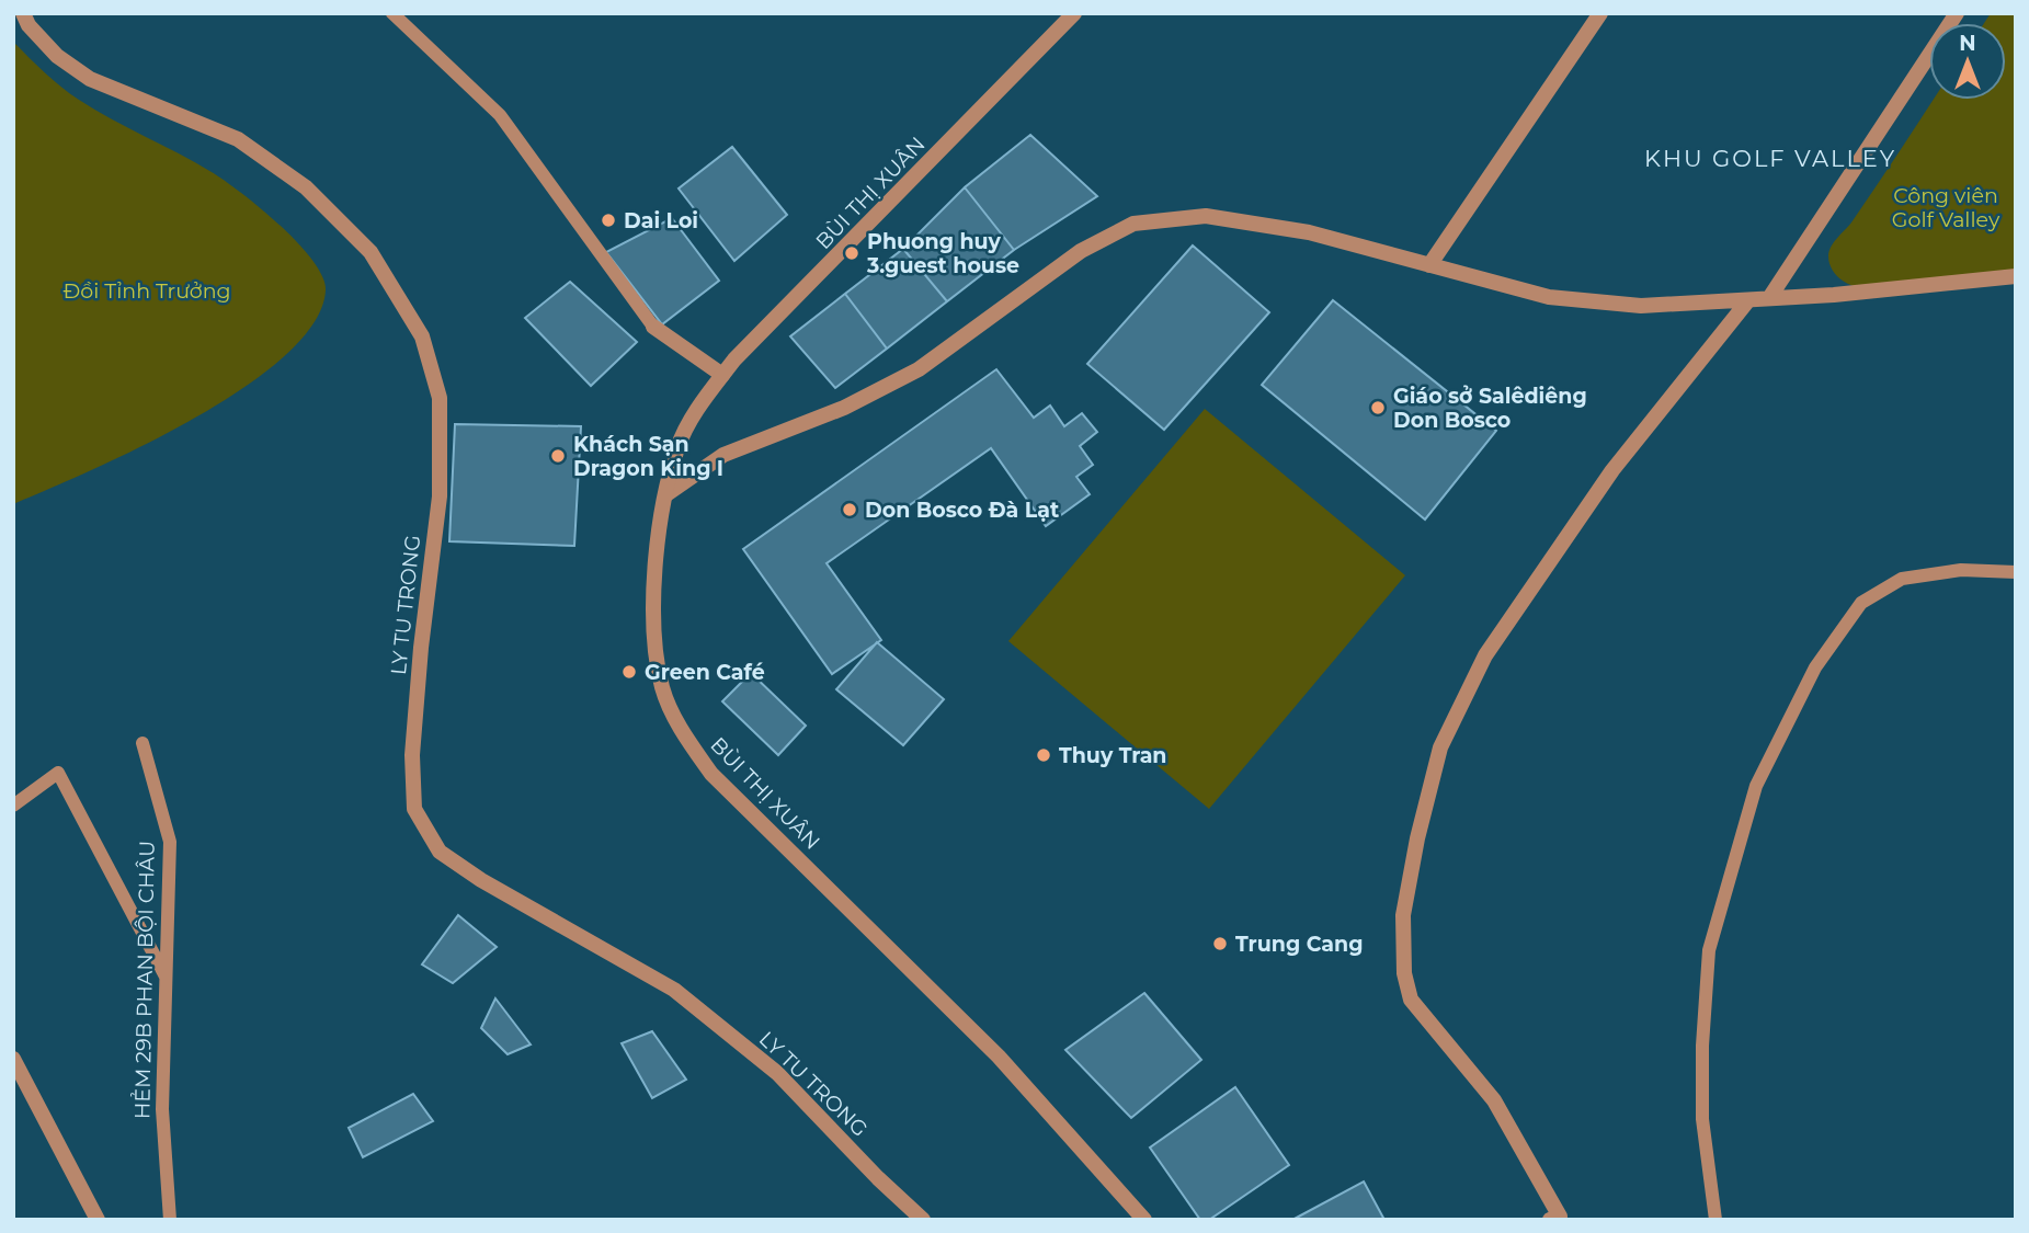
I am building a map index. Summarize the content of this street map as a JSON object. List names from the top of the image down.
{
  "streets": {
    "street": ["BÙI THỊ XUÂN", "LY TU TRONG"],
    "lane": ["HẺM 29B PHAN BỘI CHÂU"]
  },
  "districts": ["KHU GOLF VALLEY"],
  "parks": ["Công viên Golf Valley", "Đồi Tỉnh Trưởng"],
  "places": [
    "Dai Loi",
    "Phuong huy 3.guest house",
    "Giáo sở Salêdiêng Don Bosco",
    "Khách Sạn Dragon King I",
    "Don Bosco Đà Lạt",
    "Green Café",
    "Thuy Tran",
    "Trung Cang"
  ],
  "north": "top"
}
